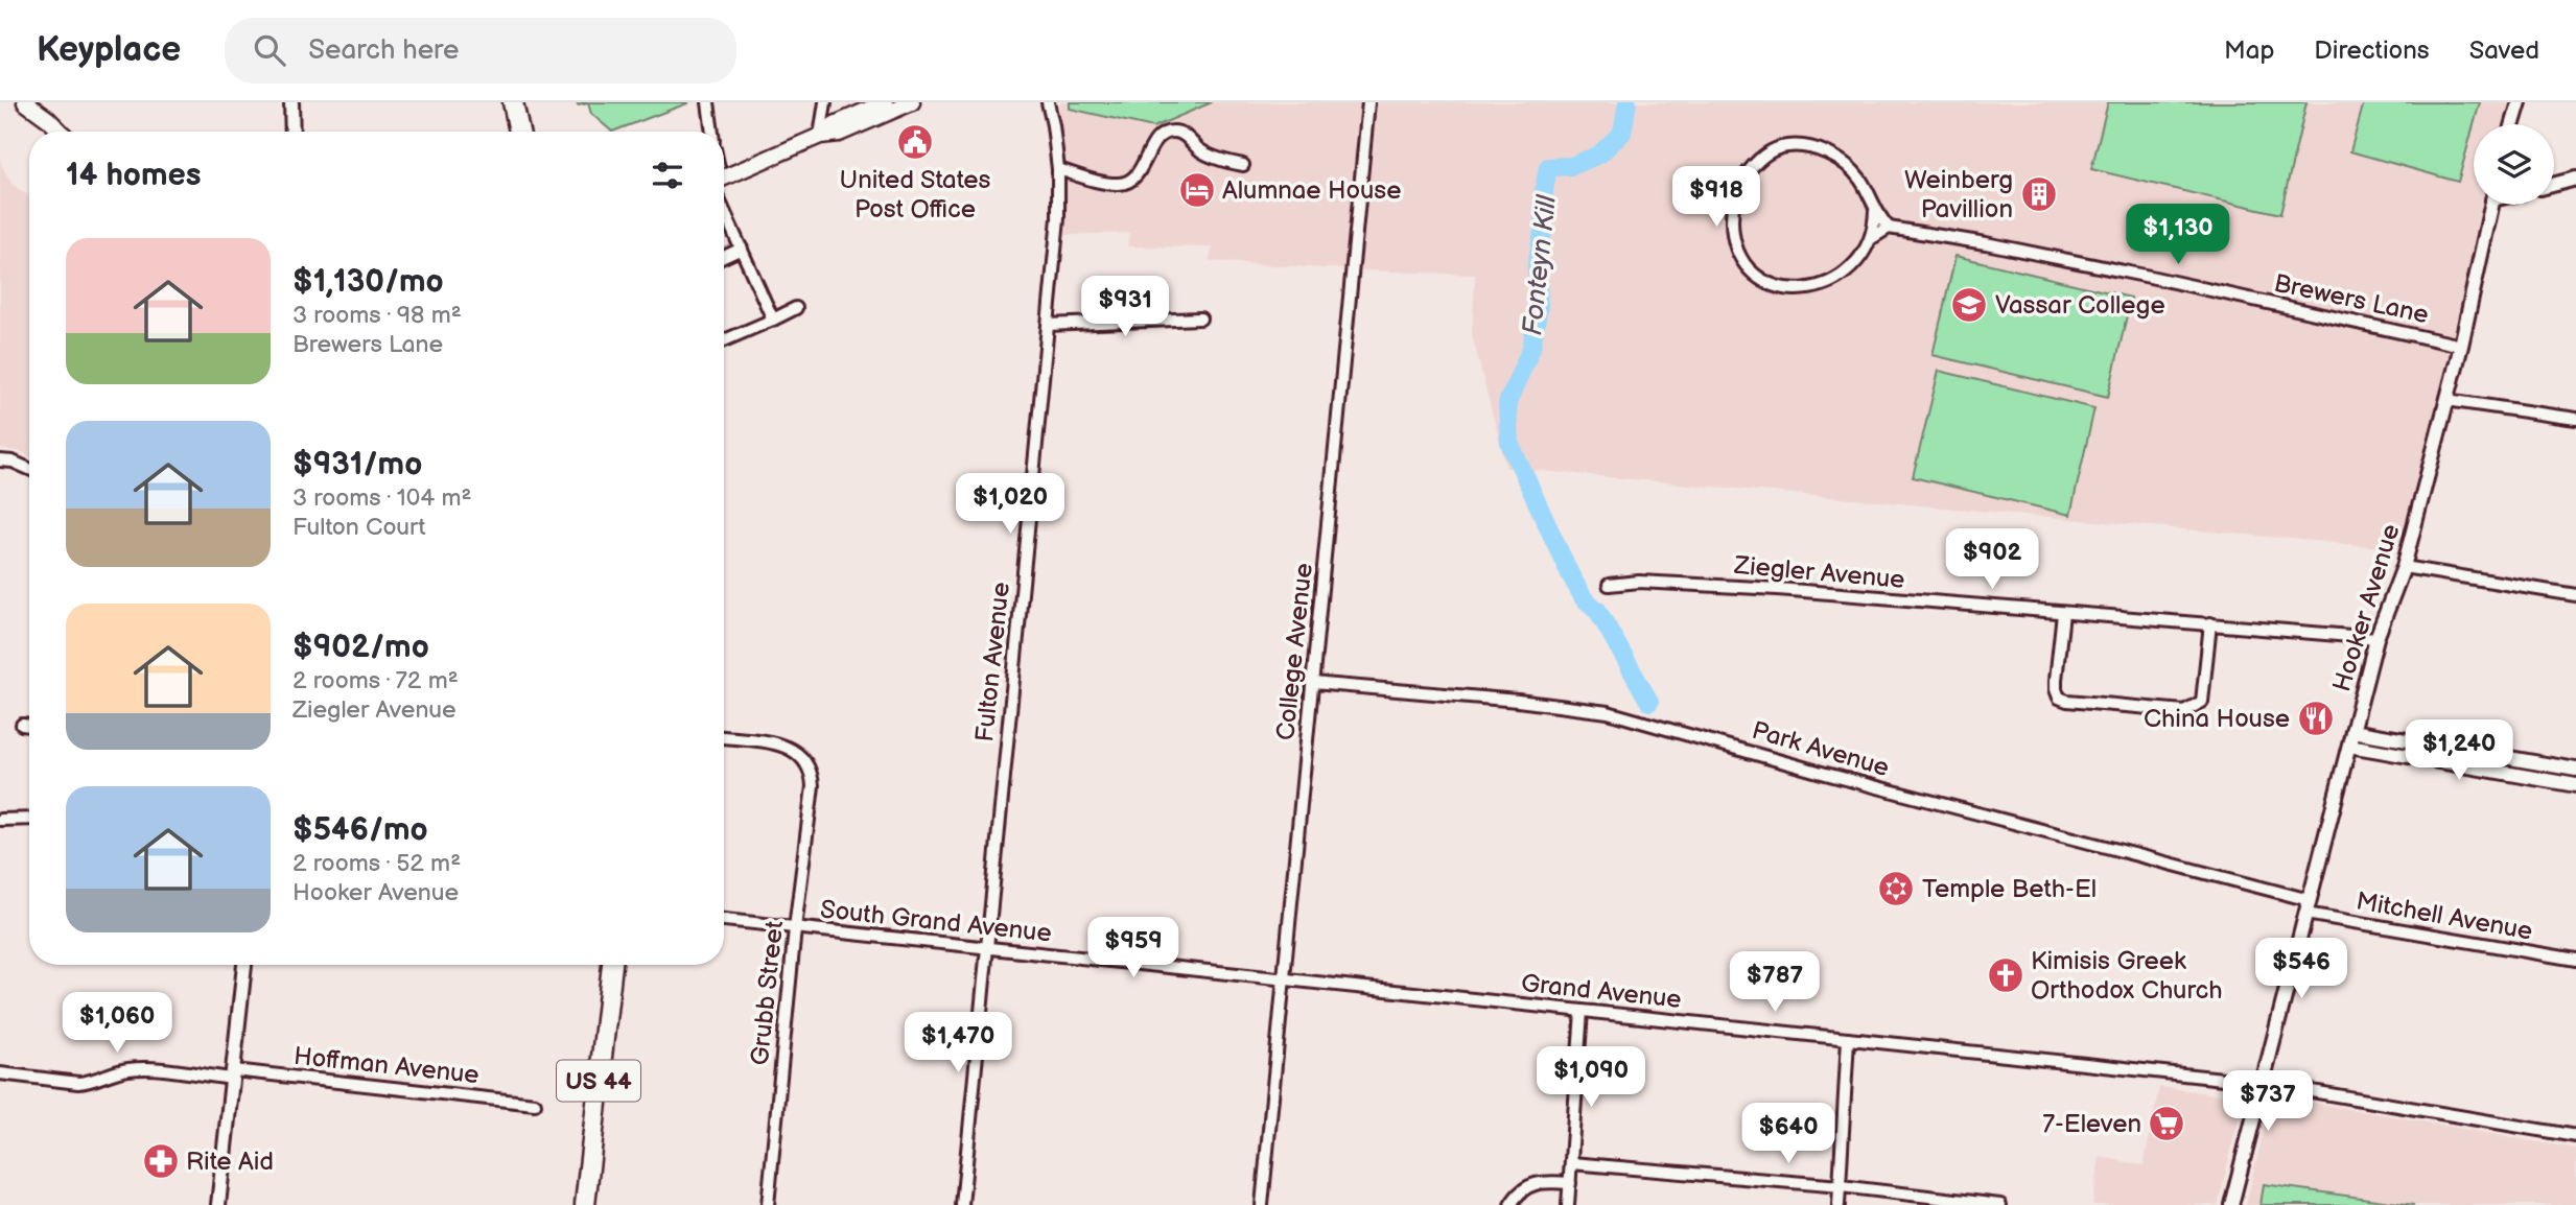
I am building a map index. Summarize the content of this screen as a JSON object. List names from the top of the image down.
{
  "streets": {
    "highway": ["US 44"],
    "street": [
      "Brewers Lane",
      "Ziegler Avenue",
      "Hooker Avenue",
      "College Avenue",
      "Fulton Avenue",
      "Park Avenue",
      "Mitchell Avenue",
      "South Grand Avenue",
      "Grand Avenue",
      "Grubb Street",
      "Hoffman Avenue"
    ]
  },
  "crossings": [
    ["Brewers Lane", "Hooker Avenue"],
    ["Ziegler Avenue", "Hooker Avenue"],
    ["Hooker Avenue", "Park Avenue"],
    ["Hooker Avenue", "Mitchell Avenue"],
    ["Hooker Avenue", "Grand Avenue"],
    ["College Avenue", "Park Avenue"],
    ["College Avenue", "South Grand Avenue"],
    ["College Avenue", "Grand Avenue"],
    ["Fulton Avenue", "South Grand Avenue"],
    ["South Grand Avenue", "Grand Avenue"],
    ["South Grand Avenue", "Grubb Street"]
  ],
  "water": ["Fonteyn Kill"],
  "places": {
    "public building": ["United States Post Office"],
    "hotel": ["Alumnae House"],
    "building": ["Weinberg Pavillion"],
    "school or university": ["Vassar College"],
    "restaurant": ["China House"],
    "synagogue": ["Temple Beth-El"],
    "church": ["Kimisis Greek Orthodox Church"],
    "supermarket": ["7-Eleven"],
    "pharmacy": ["Rite Aid"]
  },
  "page": {
    "header": "Keyplace",
    "search": "Search here",
    "nav": ["Map", "Directions", "Saved"],
    "heading": "14 homes",
    "price": [
      "$918",
      "$1,130",
      "$931",
      "$1,020",
      "$902",
      "$1,240",
      "$959",
      "$546",
      "$787",
      "$1,060",
      "$1,470",
      "$1,090",
      "$737",
      "$640"
    ],
    "list": [
      {
        "name": "$1,130/mo",
        "note": "3 rooms · 98 m² · Brewers Lane"
      },
      {
        "name": "$931/mo",
        "note": "3 rooms · 104 m² · Fulton Court"
      },
      {
        "name": "$902/mo",
        "note": "2 rooms · 72 m² · Ziegler Avenue"
      },
      {
        "name": "$546/mo",
        "note": "2 rooms · 52 m² · Hooker Avenue"
      }
    ]
  }
}
